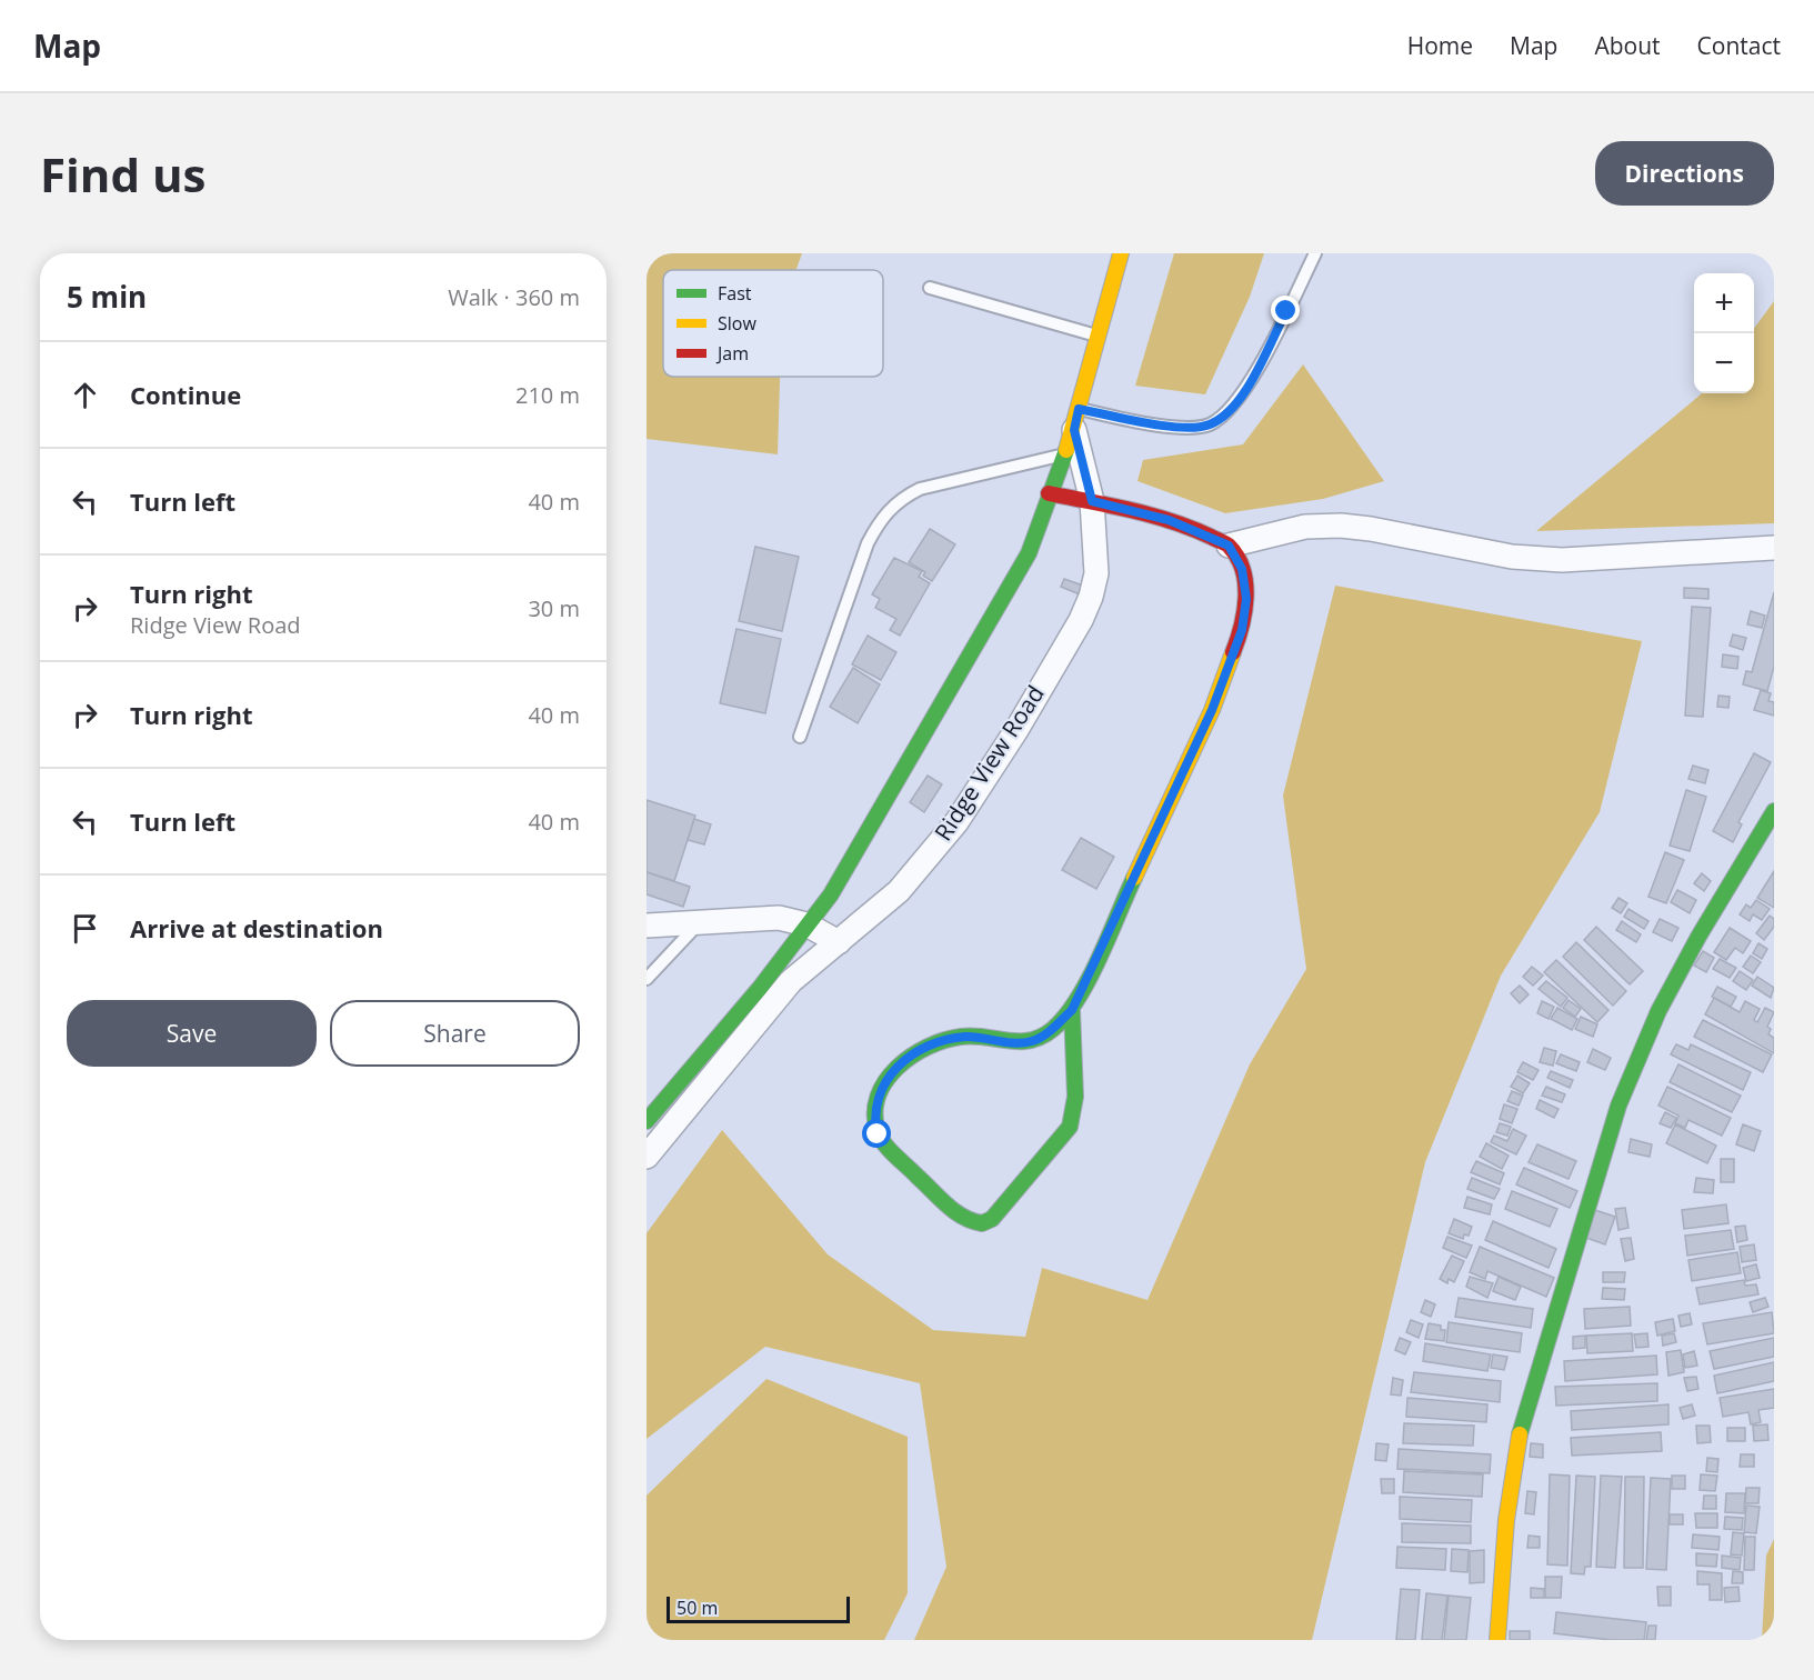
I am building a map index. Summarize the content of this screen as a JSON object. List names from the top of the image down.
{
  "streets": {
    "street": ["Ridge View Road"]
  },
  "legend": ["Fast", "Slow", "Jam"],
  "scale_bar": "50 m",
  "page": {
    "header": "Map",
    "nav": [
      "Home",
      "Map",
      "About",
      "Contact"
    ],
    "buttons": [
      "Directions",
      ["Save", "Share"]
    ],
    "title": "Find us",
    "heading": ["5 min", "Walk · 360 m"],
    "map_buttons": ["+", "−"],
    "list": [
      ["Continue", "210 m"],
      ["Turn left", "40 m"],
      ["Turn right", "Ridge View Road", "30 m"],
      ["Turn right", "40 m"],
      ["Turn left", "40 m"],
      "Arrive at destination"
    ],
    "scale": "50 m"
  }
}
